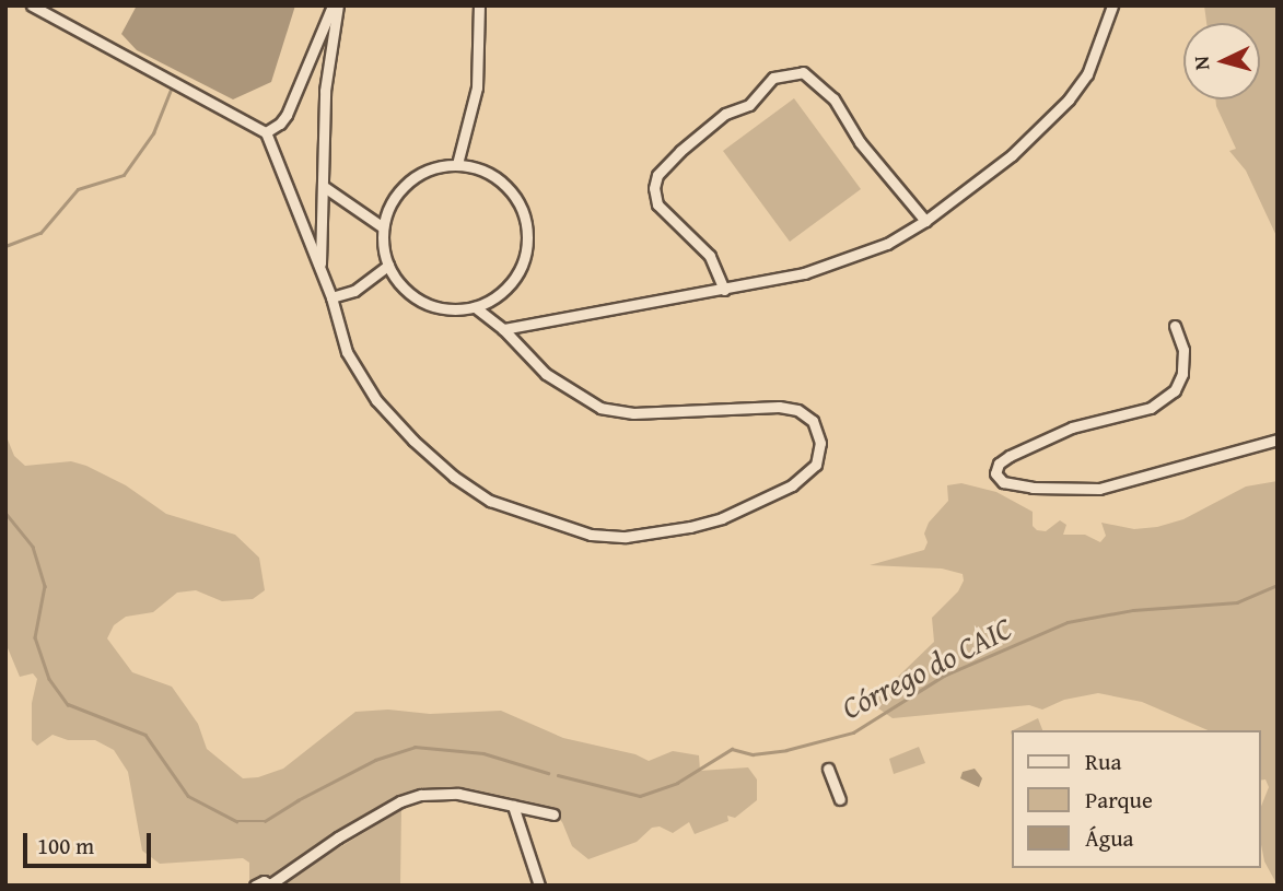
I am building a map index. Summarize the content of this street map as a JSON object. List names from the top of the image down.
{
  "water": ["Córrego do CAIC"],
  "legend": ["Rua", "Parque", "Água"],
  "scale_bar": "100 m",
  "north": "left"
}
